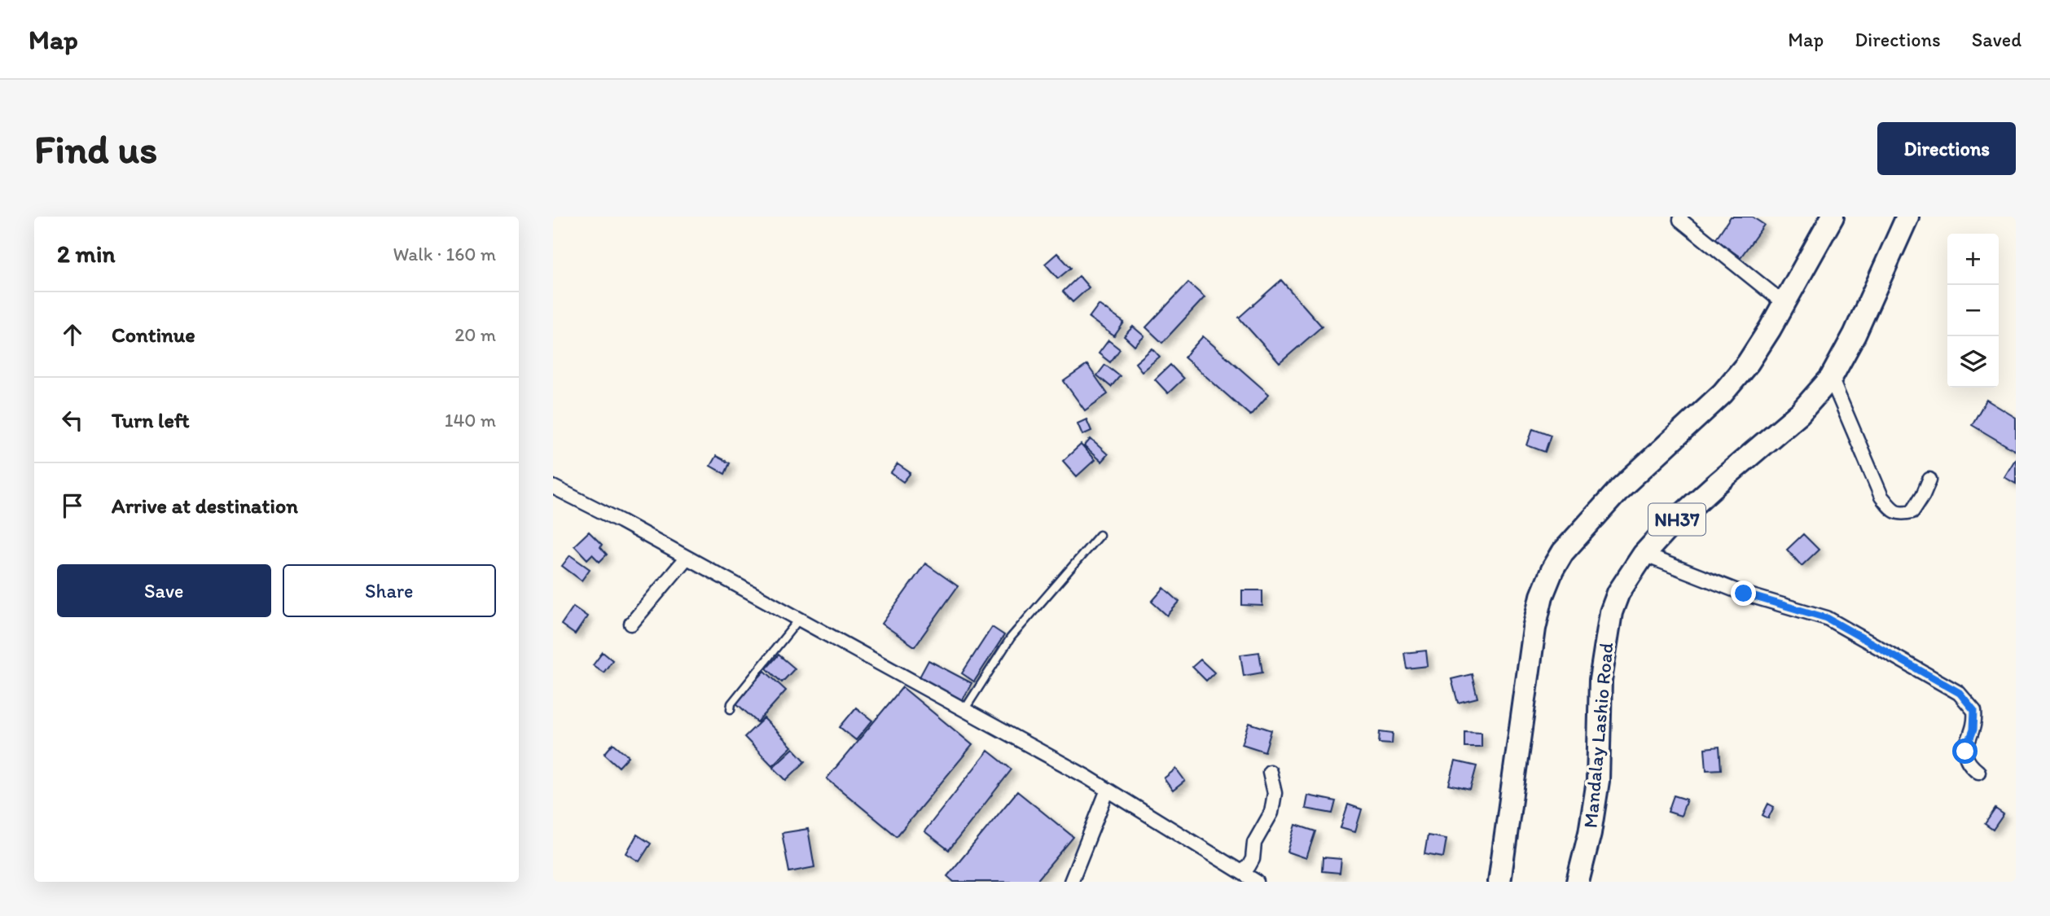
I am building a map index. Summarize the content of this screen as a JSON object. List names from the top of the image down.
{
  "streets": {
    "highway": ["NH37", "Mandalay Lashio Road"]
  },
  "page": {
    "header": "Map",
    "nav": ["Map", "Directions", "Saved"],
    "buttons": [
      "Directions",
      ["Save", "Share"]
    ],
    "title": "Find us",
    "heading": ["2 min", "Walk · 160 m"],
    "map_buttons": ["+", "−"],
    "list": [
      ["Continue", "20 m"],
      ["Turn left", "140 m"],
      "Arrive at destination"
    ]
  }
}
